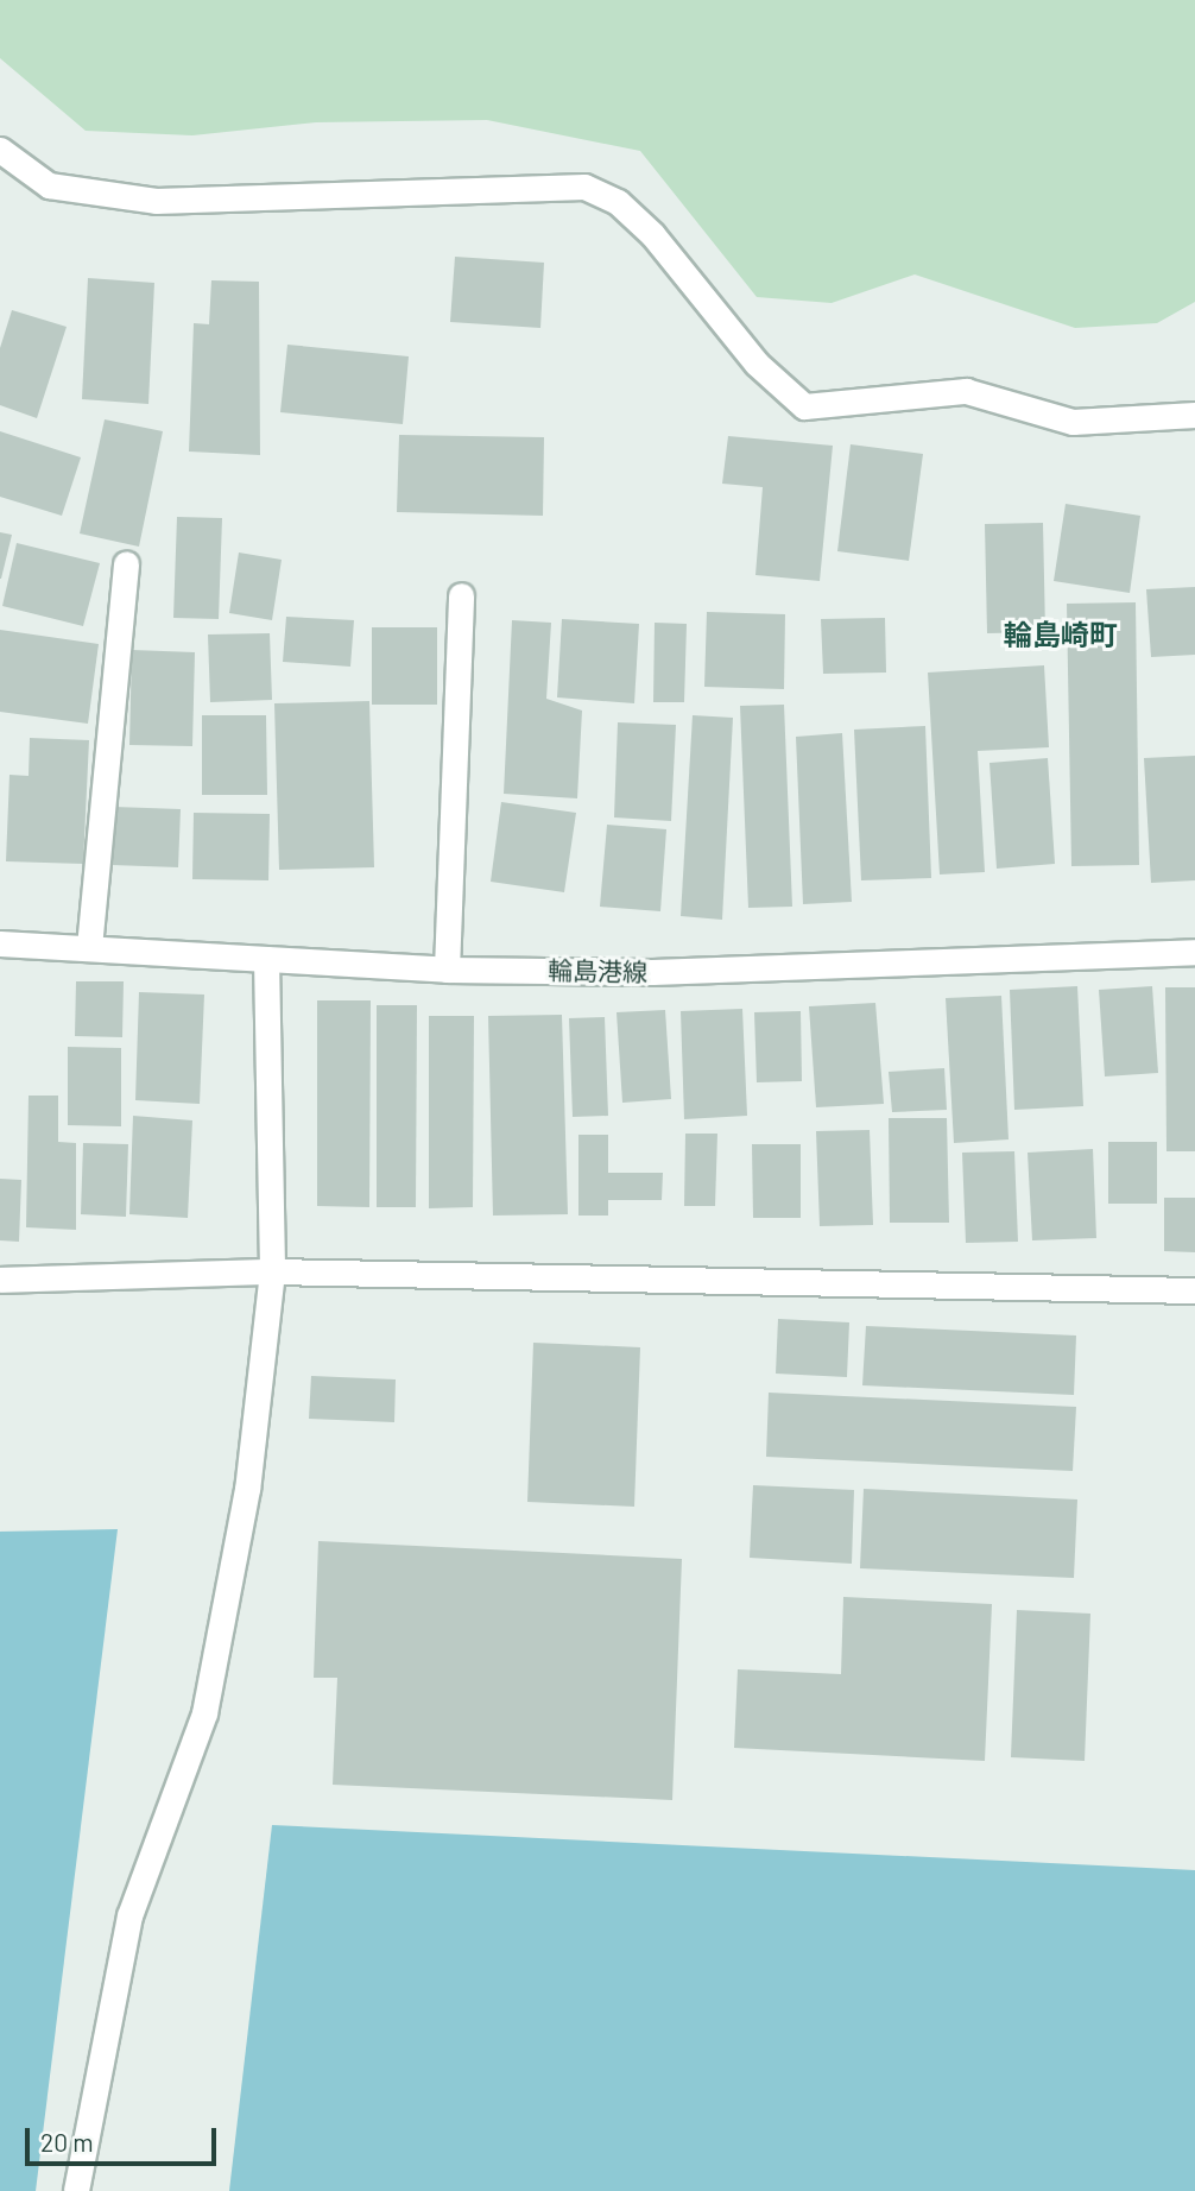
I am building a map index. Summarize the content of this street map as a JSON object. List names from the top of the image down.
{
  "streets": {
    "street": ["輪島港線"]
  },
  "districts": ["輪島崎町"],
  "scale_bar": "20 m"
}
